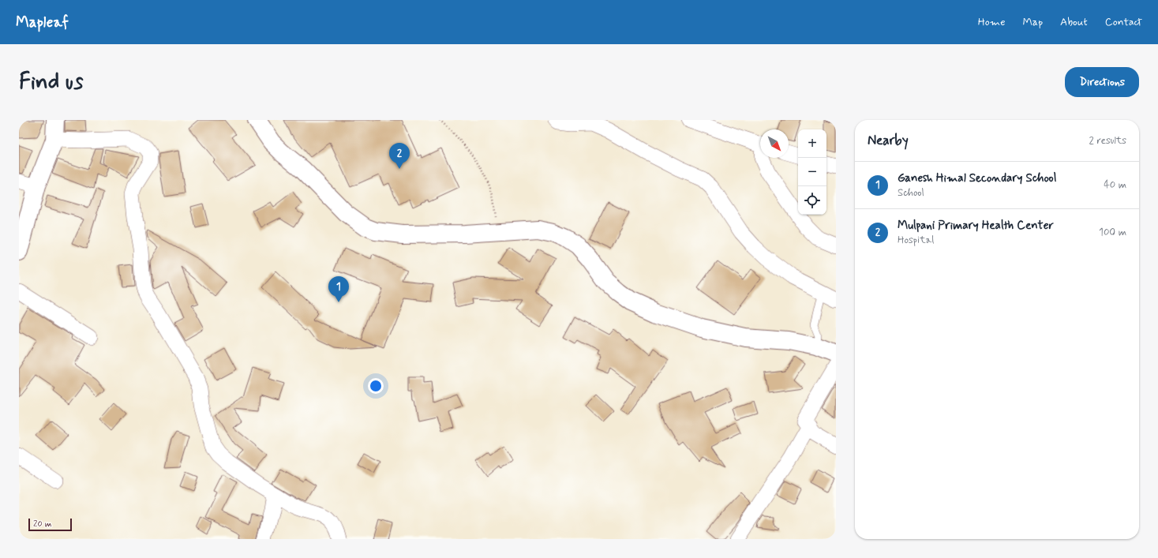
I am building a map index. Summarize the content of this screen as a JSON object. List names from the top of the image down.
{
  "scale_bar": "20 m",
  "north": "bottom right",
  "page": {
    "header": "Mapleaf",
    "nav": [
      "Home",
      "Map",
      "About",
      "Contact"
    ],
    "buttons": "Directions",
    "title": "Find us",
    "heading": ["Nearby", "2 results"],
    "map_buttons": ["+", "−"],
    "pins": ["2", "1"],
    "list": [
      {
        "mark": "1",
        "name": "Ganesh Himal Secondary School",
        "note": "School",
        "value": "40 m"
      },
      {
        "mark": "2",
        "name": "Mulpani Primary Health Center",
        "note": "Hospital",
        "value": "100 m"
      }
    ],
    "scale": "20 m"
  }
}
